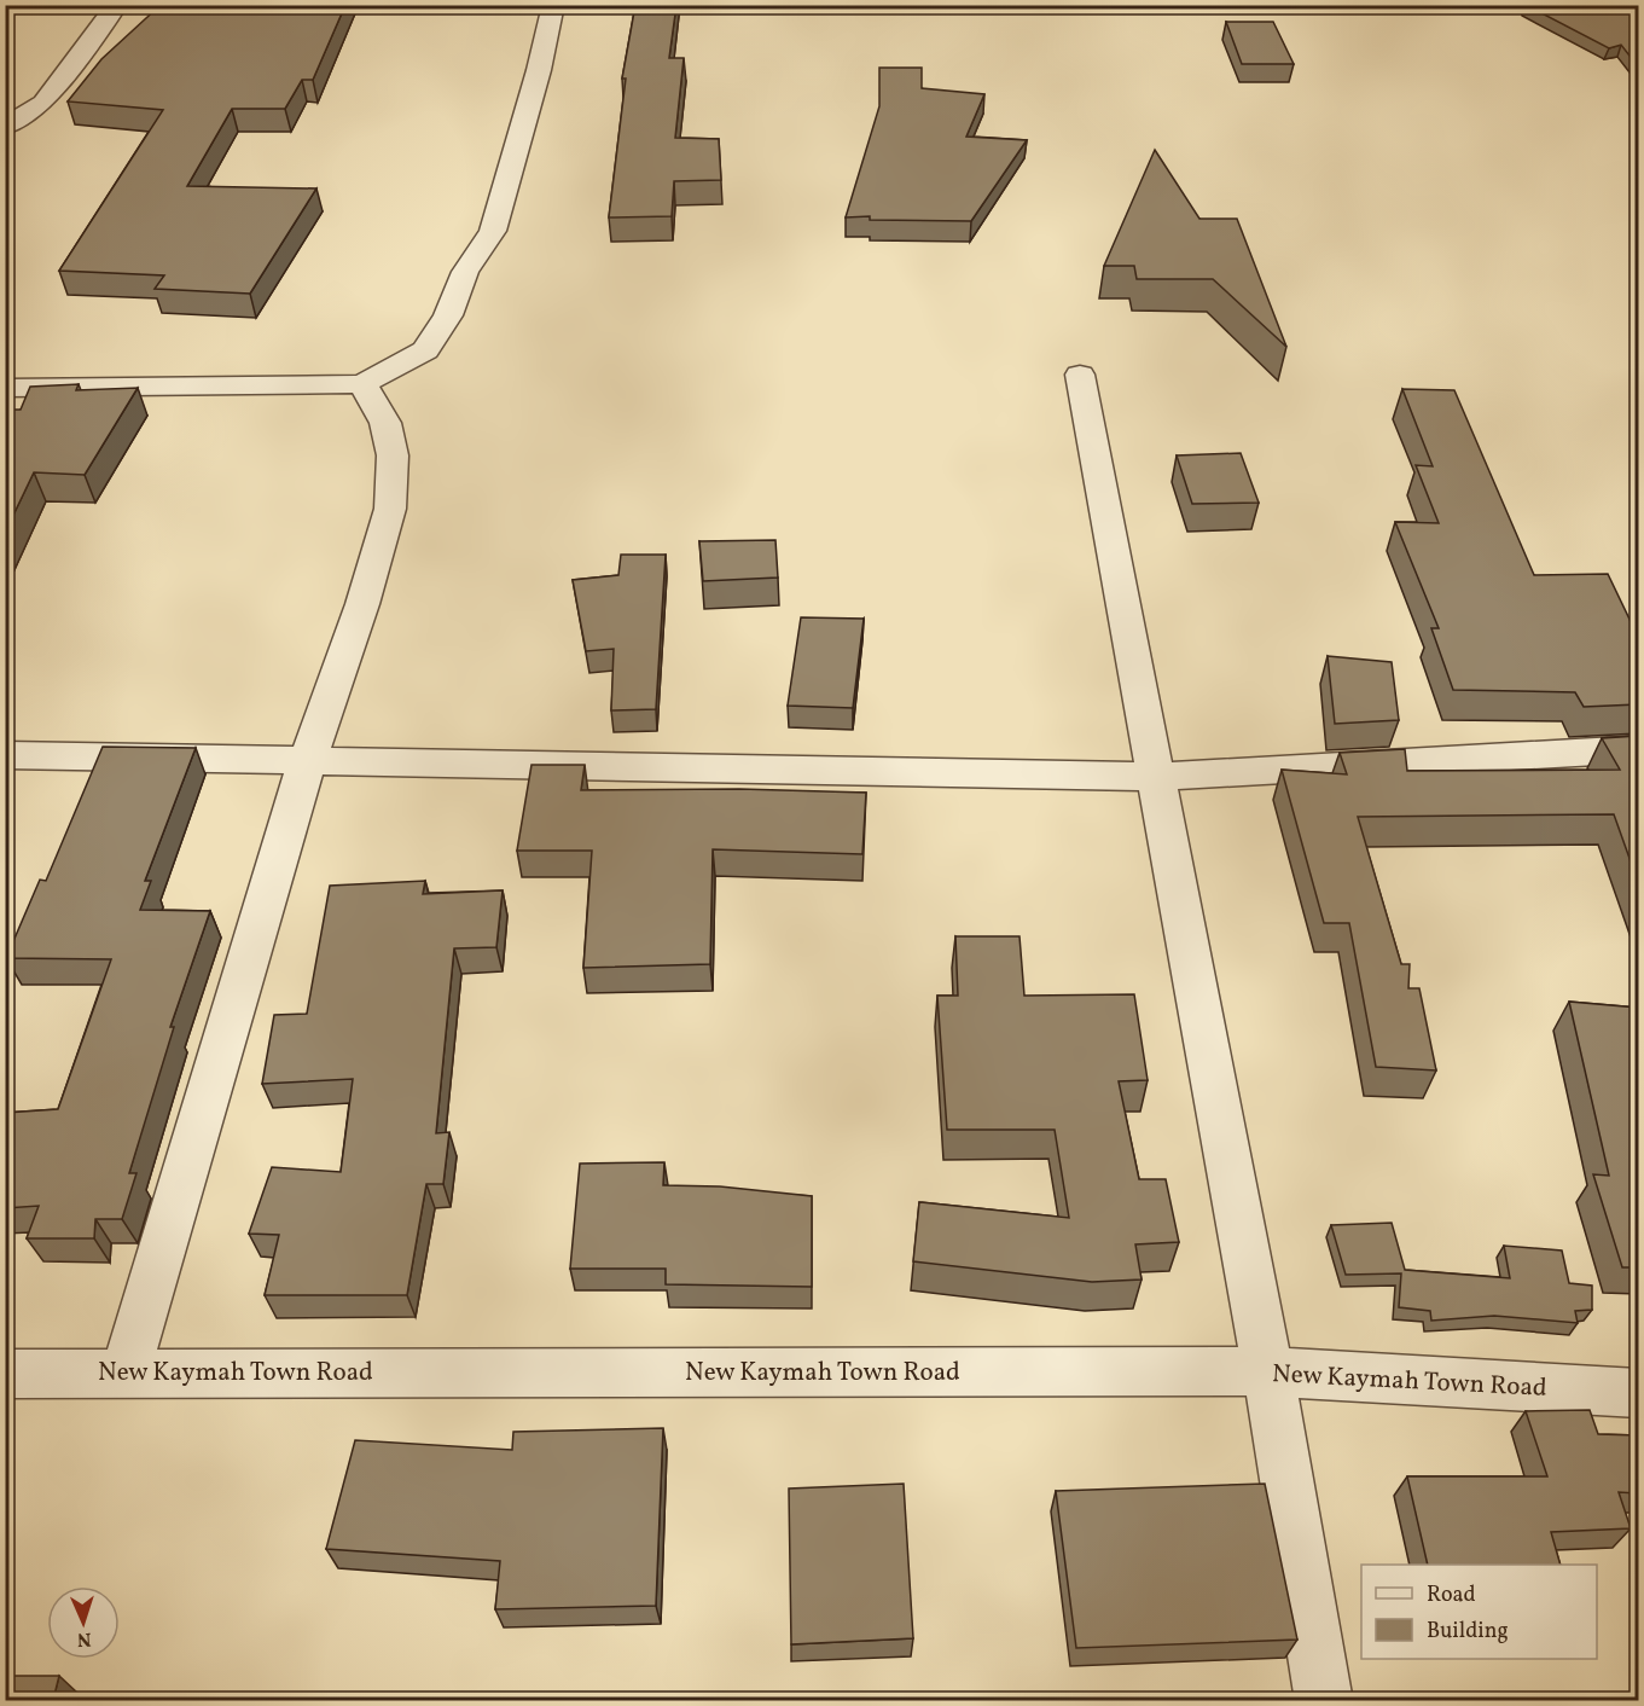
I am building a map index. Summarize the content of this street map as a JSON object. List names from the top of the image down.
{
  "streets": {
    "street": ["New Kaymah Town Road"]
  },
  "legend": ["Road", "Building"],
  "north": "bottom"
}
